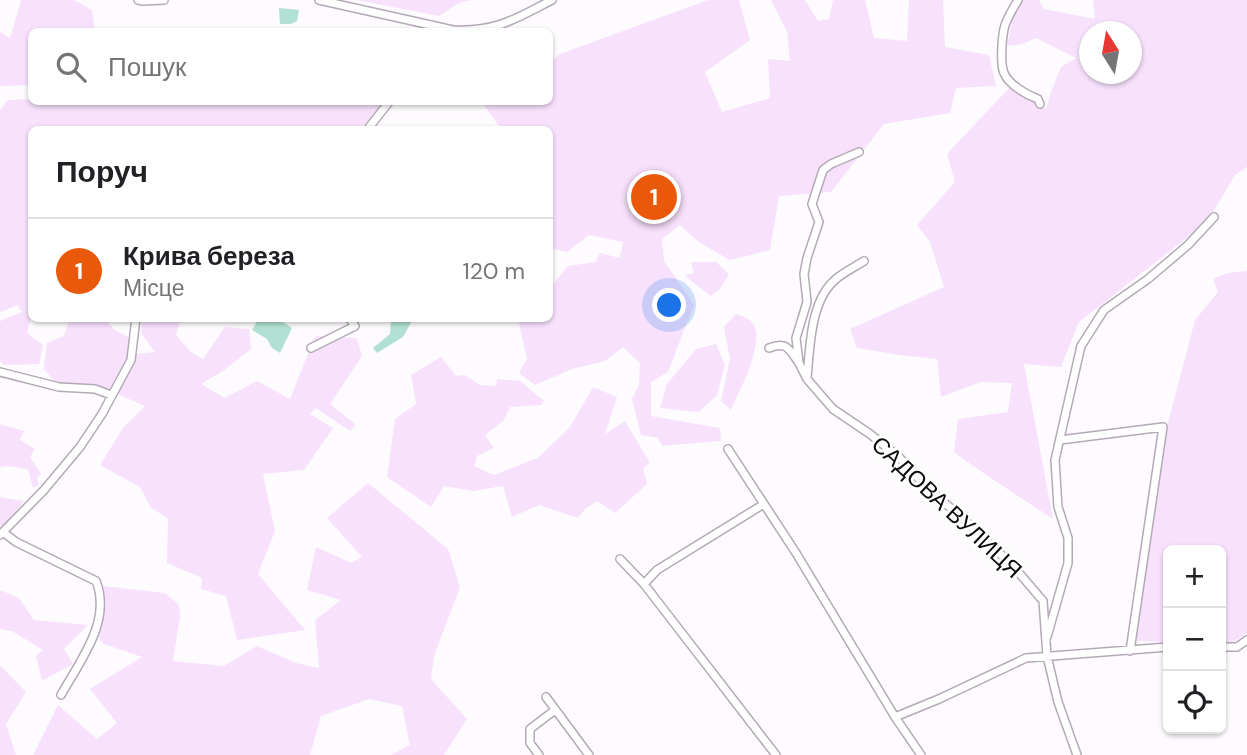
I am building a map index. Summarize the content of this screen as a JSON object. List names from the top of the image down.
{
  "streets": {
    "street": ["САДОВА ВУЛИЦЯ"]
  },
  "north": "top",
  "page": {
    "search": "Пошук",
    "heading": "Поруч",
    "pins": "1",
    "list": [
      {
        "mark": "1",
        "name": "Крива береза",
        "note": "Місце",
        "value": "120 m"
      }
    ],
    "map_buttons": ["+", "−"]
  }
}
